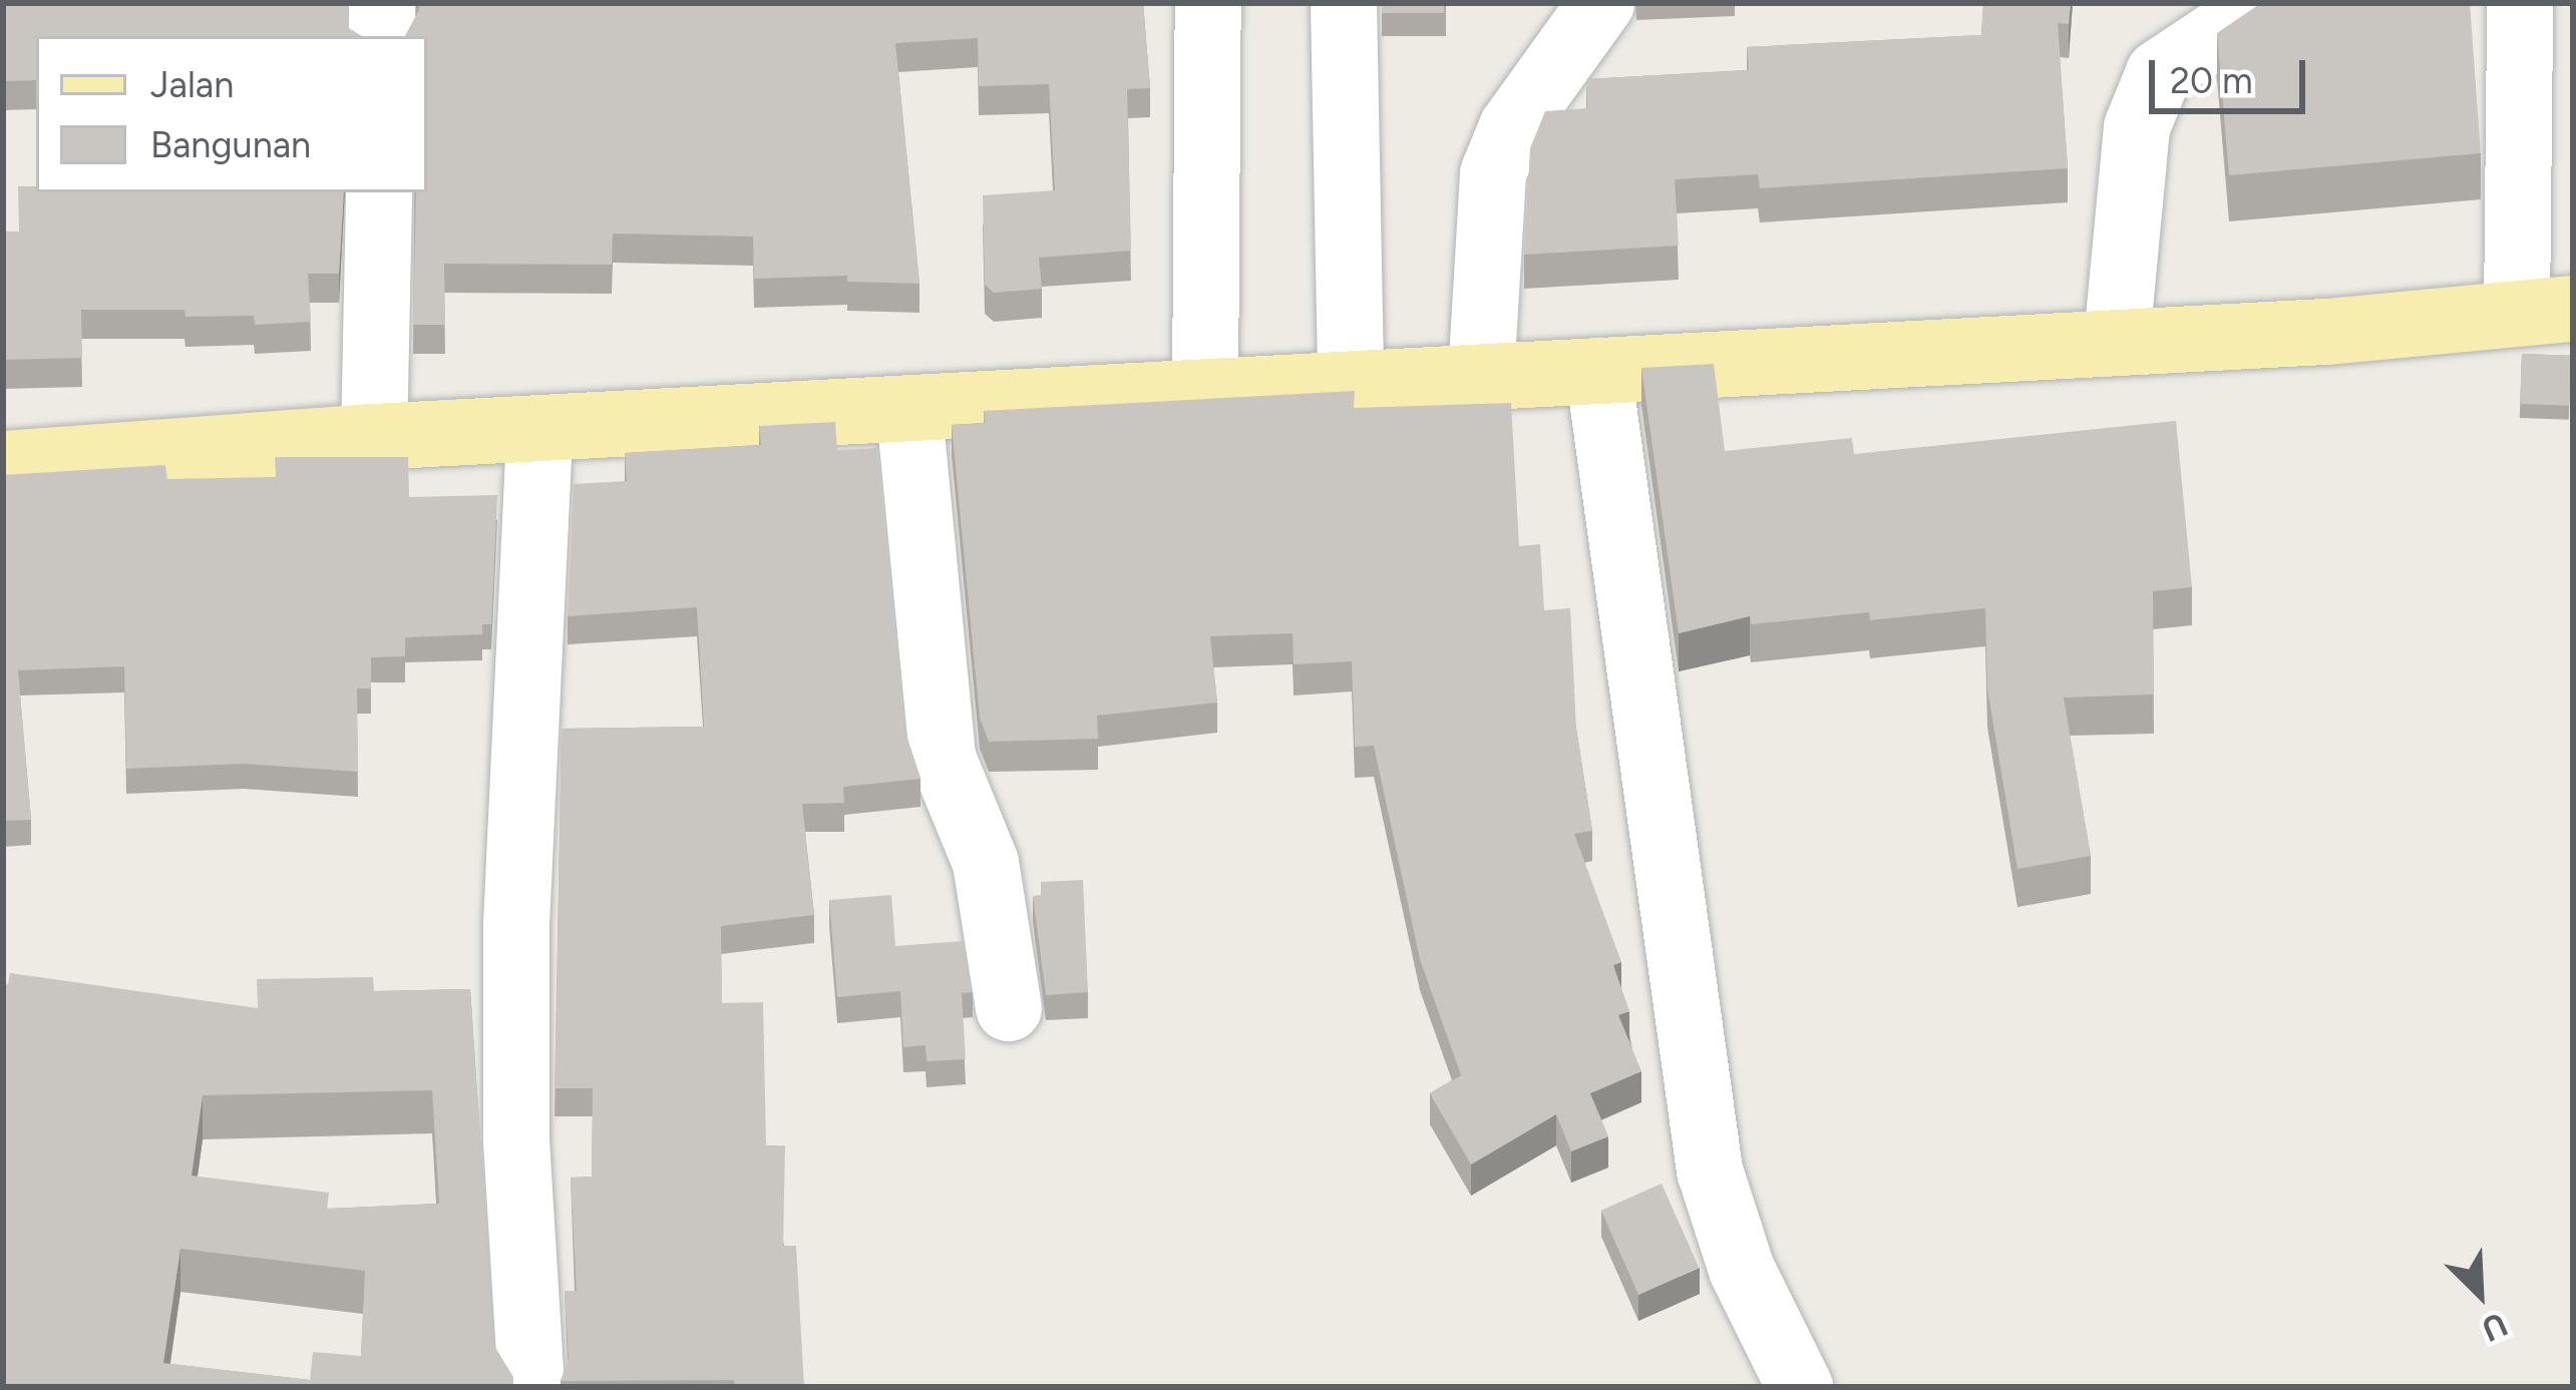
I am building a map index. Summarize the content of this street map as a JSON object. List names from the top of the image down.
{
  "legend": ["Jalan", "Bangunan"],
  "scale_bar": "20 m",
  "north": "bottom right"
}
